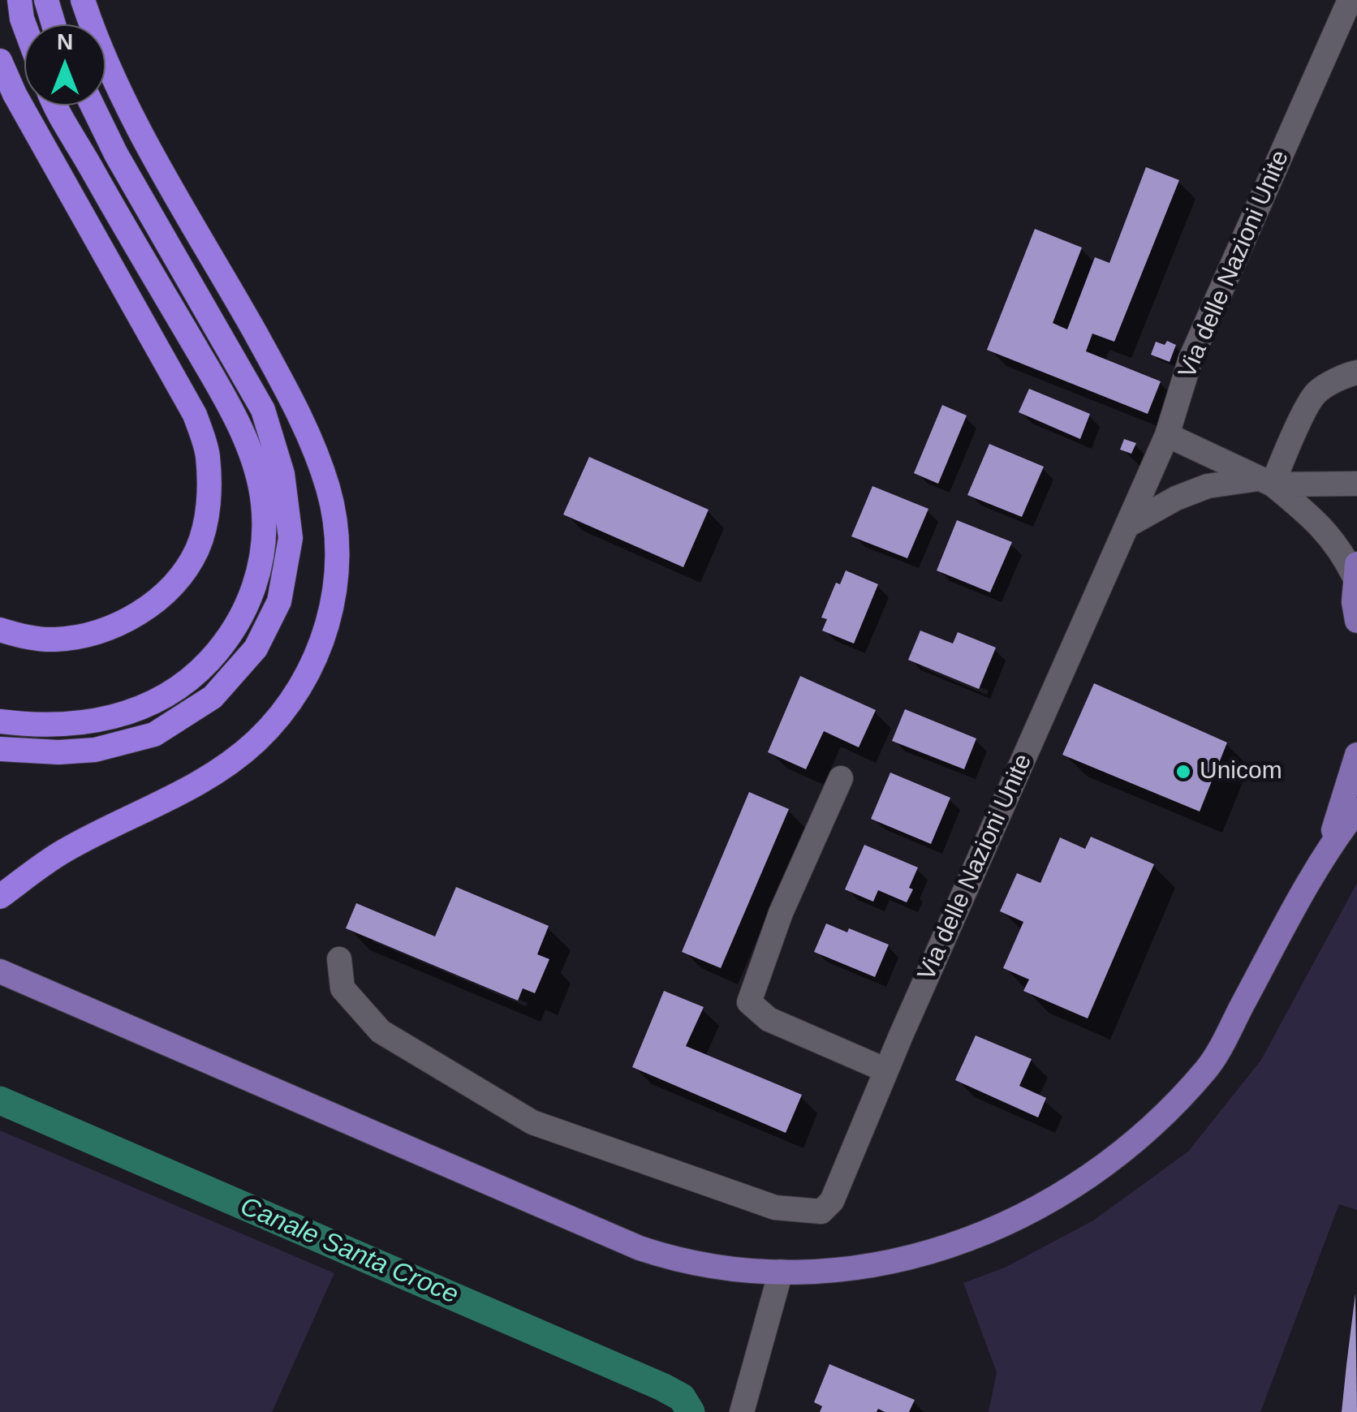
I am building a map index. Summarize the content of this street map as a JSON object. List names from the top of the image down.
{
  "streets": {
    "street": ["Via delle Nazioni Unite"]
  },
  "water": ["Canale Santa Croce"],
  "places": ["Unicom"],
  "north": "top"
}
